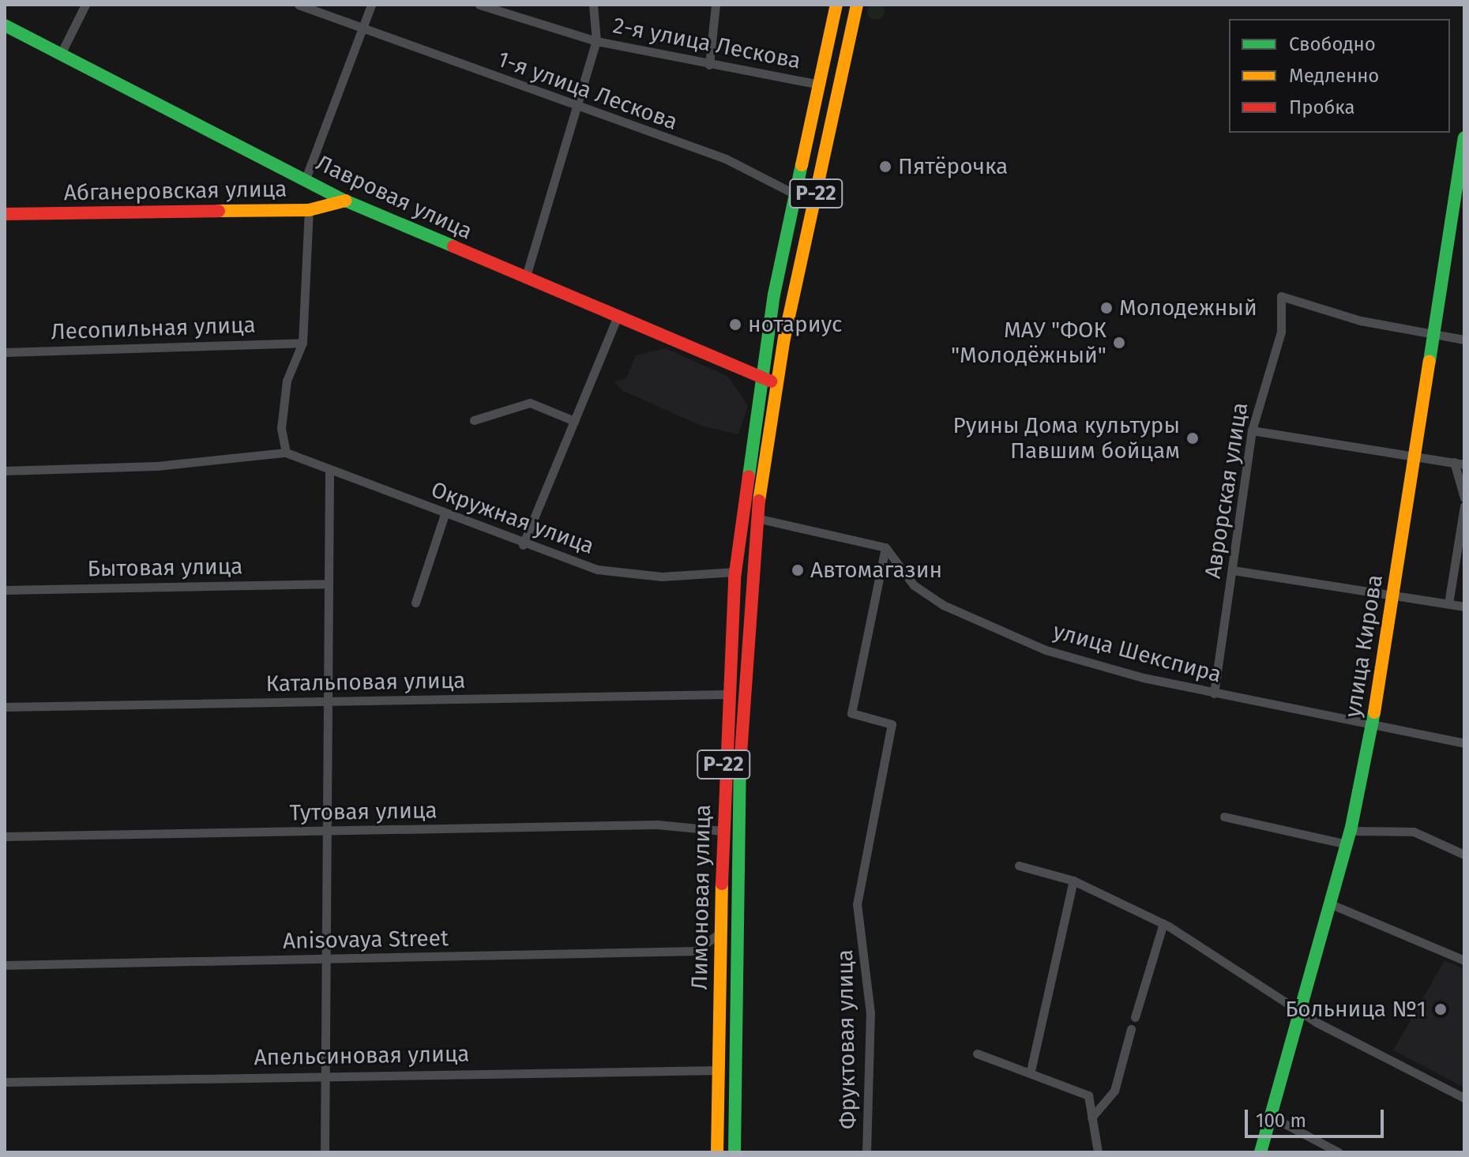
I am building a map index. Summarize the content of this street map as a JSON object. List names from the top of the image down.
{
  "streets": {
    "main road": [
      "Абганеровская улица",
      "Р-22",
      "Лавровая улица",
      "улица Кирова",
      "Лимоновая улица"
    ],
    "street": [
      "2-я улица Лескова",
      "1-я улица Лескова",
      "Лесопильная улица",
      "Аврорская улица",
      "Окружная улица",
      "Бытовая улица",
      "улица Шекспира",
      "Катальповая улица",
      "Тутовая улица",
      "Anisovaya Street",
      "Фруктовая улица",
      "Апельсиновая улица"
    ]
  },
  "crossings": [
    ["2-я улица Лескова", "Р-22"],
    ["1-я улица Лескова", "Р-22"],
    ["Абганеровская улица", "Лавровая улица"],
    ["Р-22", "Лавровая улица"],
    ["Р-22", "Лимоновая улица"],
    ["Лавровая улица", "Лимоновая улица"],
    ["Аврорская улица", "улица Кирова"],
    ["Аврорская улица", "улица Шекспира"],
    ["Окружная улица", "Лимоновая улица"],
    ["улица Кирова", "улица Шекспира"],
    ["улица Шекспира", "Фруктовая улица"],
    ["Катальповая улица", "Лимоновая улица"],
    ["Тутовая улица", "Лимоновая улица"],
    ["Лимоновая улица", "Anisovaya Street"],
    ["Лимоновая улица", "Апельсиновая улица"]
  ],
  "places": [
    "Пятёрочка",
    "Молодежный",
    "нотариус",
    "МАУ \"ФОК \"Молодёжный\"",
    "Руины Дома культуры Павшим бойцам",
    "Автомагазин",
    "Больница №1"
  ],
  "legend": ["Свободно", "Медленно", "Пробка"],
  "scale_bar": "100 m"
}
